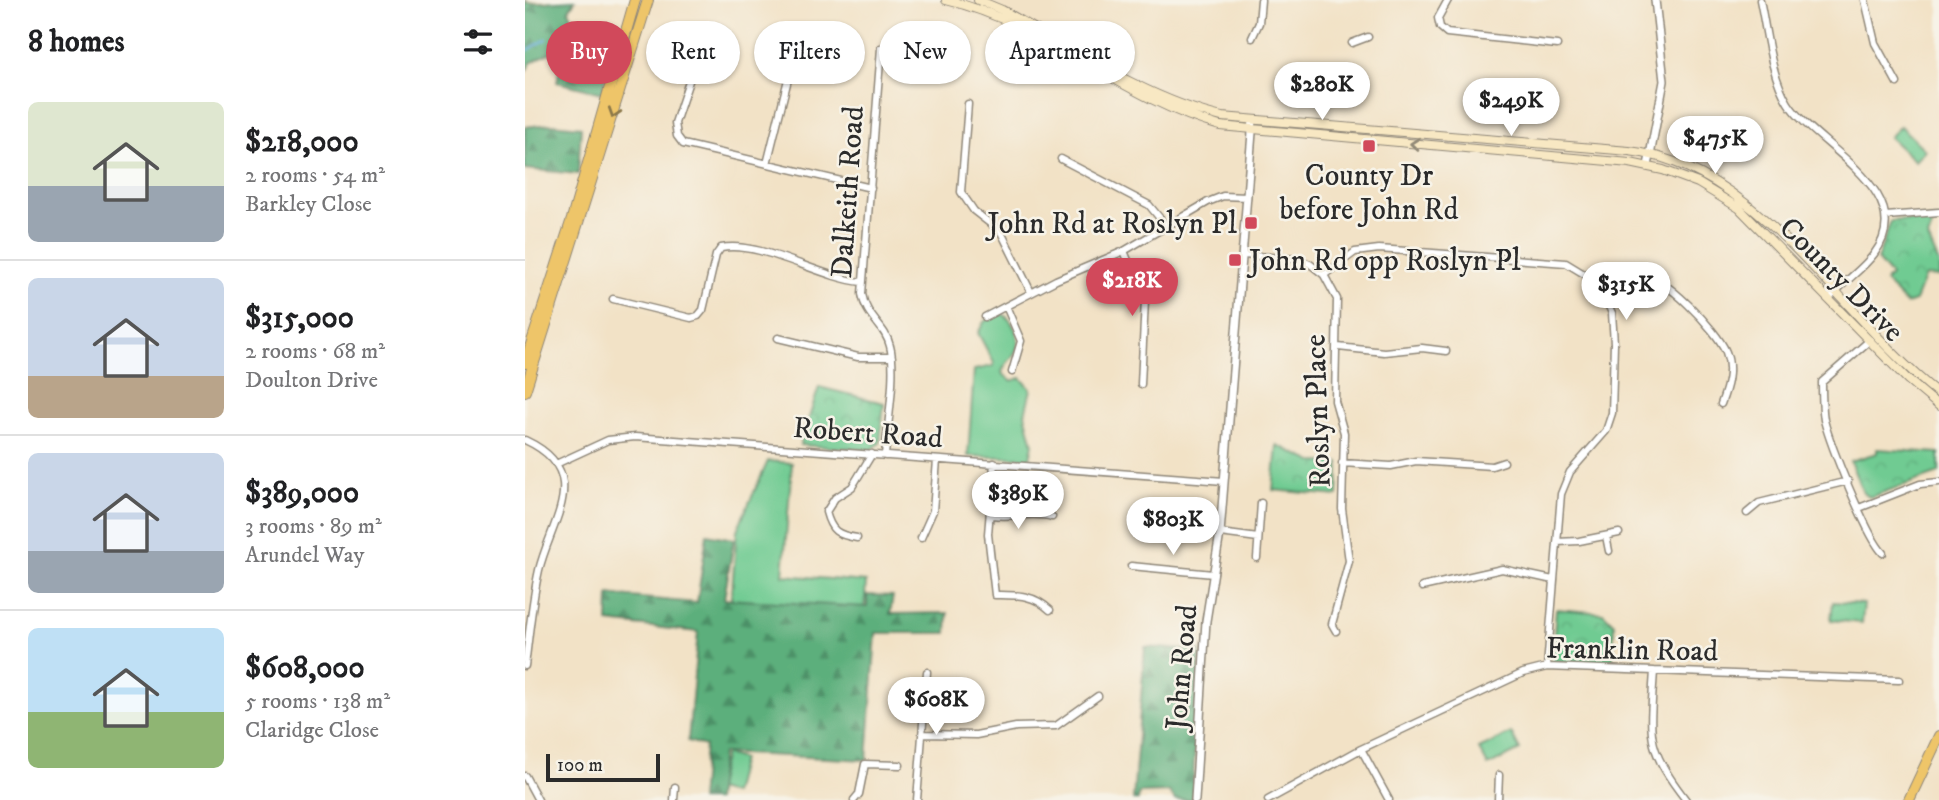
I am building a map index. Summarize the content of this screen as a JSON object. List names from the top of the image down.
{
  "streets": {
    "main road": ["County Drive"],
    "street": [
      "Dalkeith Road",
      "Roslyn Place",
      "Robert Road",
      "Franklin Road",
      "John Road"
    ]
  },
  "crossings": [
    ["Dalkeith Road", "Robert Road"],
    ["County Drive", "John Road"],
    ["Robert Road", "John Road"]
  ],
  "places": {
    "transit": ["County Dr before John Rd", "John Rd at Roslyn Pl", "John Rd opp Roslyn Pl"]
  },
  "scale_bar": "100 m",
  "page": {
    "heading": "8 homes",
    "chip": [
      "Buy",
      "Rent",
      "Filters",
      "New",
      "Apartment"
    ],
    "price": [
      "$280K",
      "$249K",
      "$475K",
      "$218K",
      "$315K",
      "$389K",
      "$803K",
      "$608K"
    ],
    "list": [
      {
        "name": "$218,000",
        "note": "2 rooms · 54 m² · Barkley Close"
      },
      {
        "name": "$315,000",
        "note": "2 rooms · 68 m² · Doulton Drive"
      },
      {
        "name": "$389,000",
        "note": "3 rooms · 89 m² · Arundel Way"
      },
      {
        "name": "$608,000",
        "note": "5 rooms · 138 m² · Claridge Close"
      }
    ],
    "scale": "100 m"
  }
}
